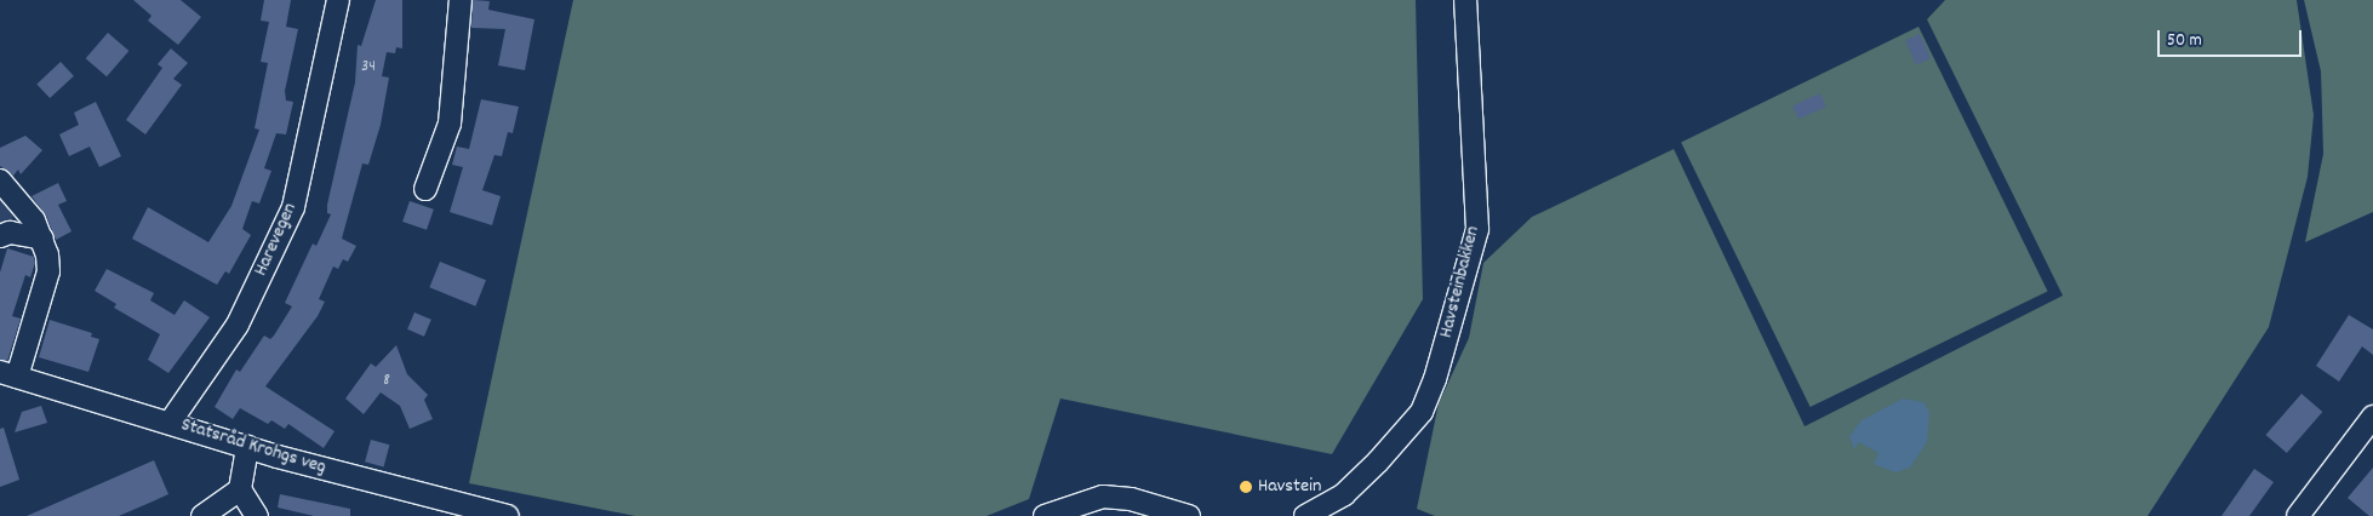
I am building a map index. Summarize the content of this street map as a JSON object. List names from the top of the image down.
{
  "streets": {
    "street": ["Harevegen", "Havsteinbakken", "Statsråd Krohgs veg"]
  },
  "crossings": [
    ["Harevegen", "Statsråd Krohgs veg"]
  ],
  "places": ["Havstein"],
  "house_numbers": ["34", "8"],
  "scale_bar": "50 m"
}
